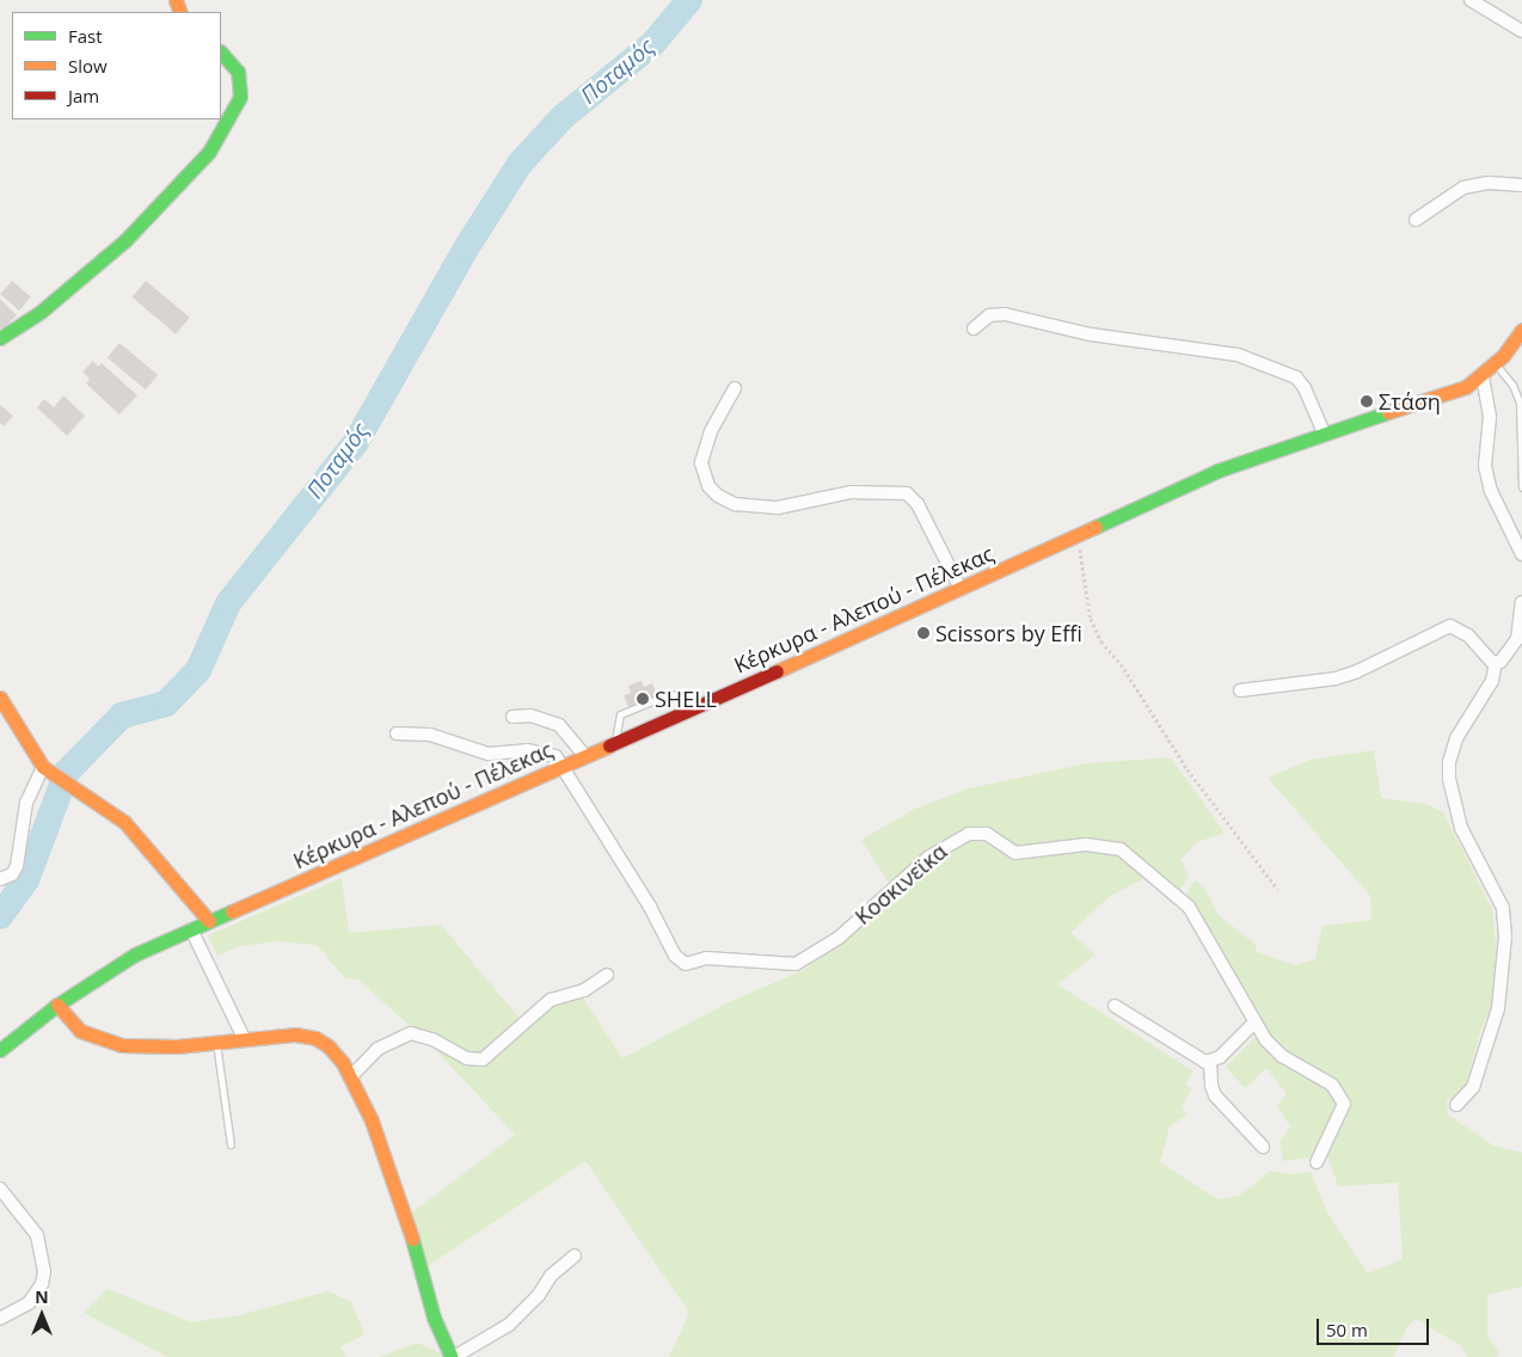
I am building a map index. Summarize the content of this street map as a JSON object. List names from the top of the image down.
{
  "streets": {
    "main road": ["Κέρκυρα - Αλεπού - Πέλεκας"],
    "street": ["Κοσκινεϊκα"]
  },
  "crossings": [
    ["Κέρκυρα - Αλεπού - Πέλεκας", "Κοσκινεϊκα"]
  ],
  "water": ["Ποταμός"],
  "places": ["Στάση", "Scissors by Effi", "SHELL"],
  "legend": ["Fast", "Slow", "Jam"],
  "scale_bar": "50 m",
  "north": "top"
}
